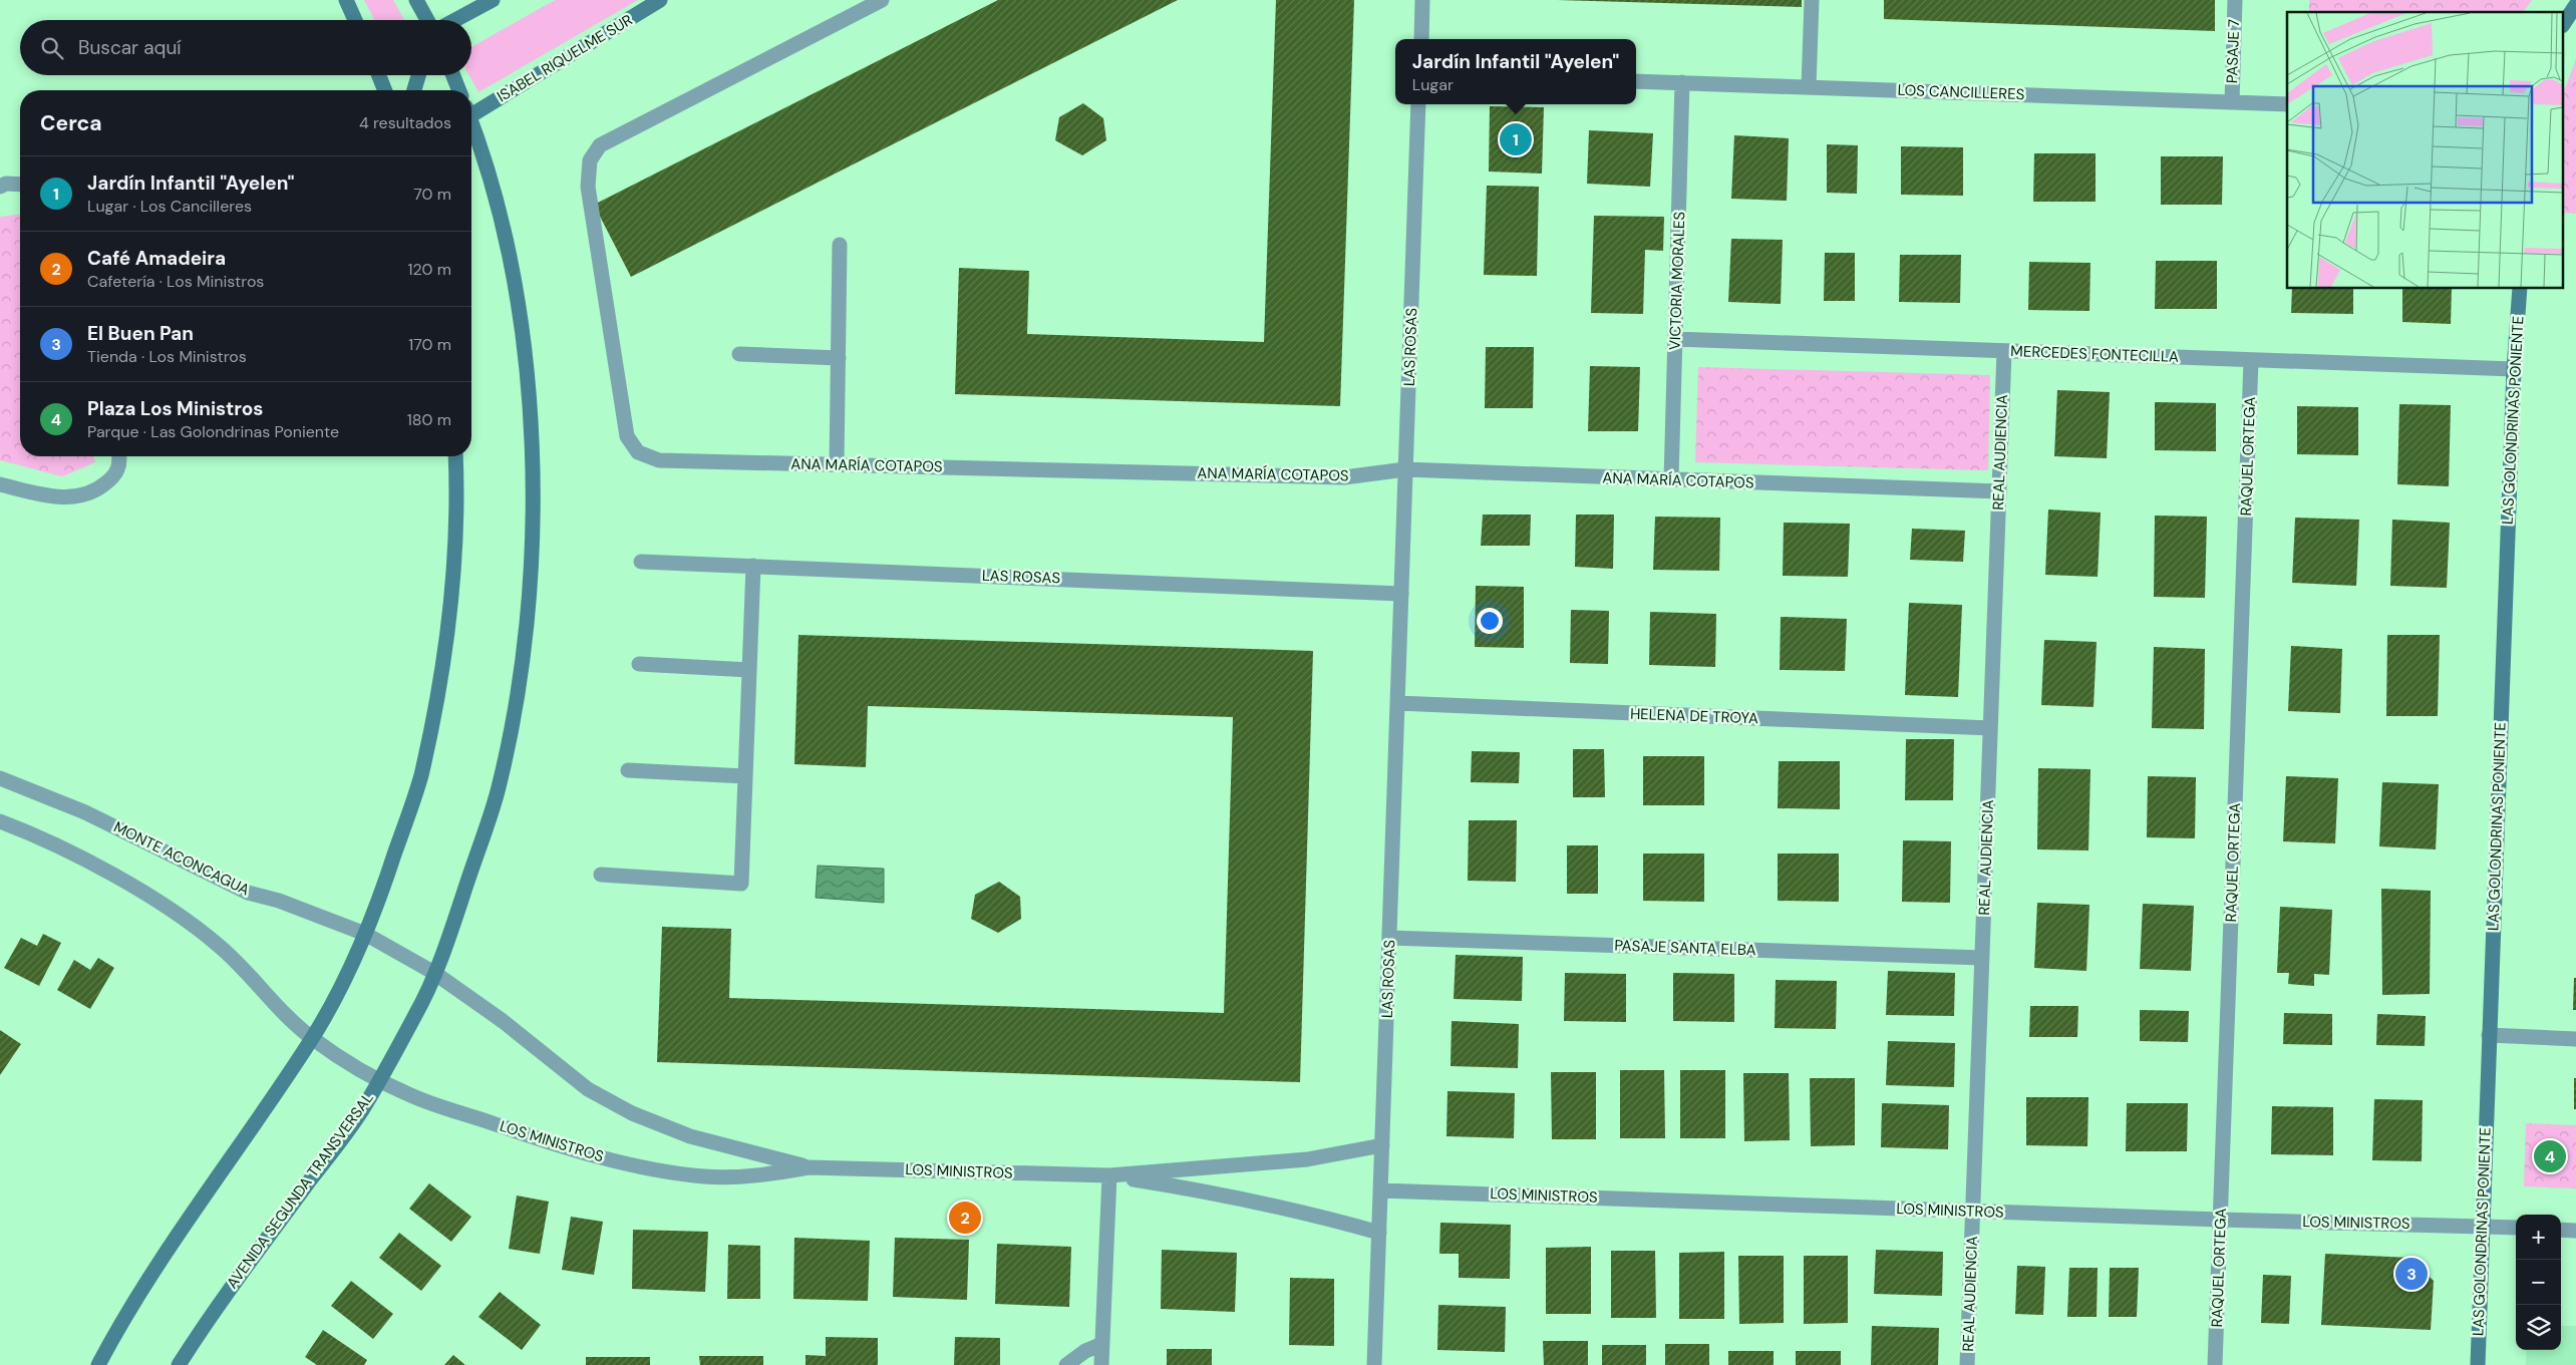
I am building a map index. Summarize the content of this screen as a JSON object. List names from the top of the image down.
{
  "streets": {
    "main road": ["ISABEL RIQUELME SUR", "LAS GOLONDRINAS PONIENTE", "AVENIDA SEGUNDA TRANSVERSAL"],
    "street": [
      "PASAJE 7",
      "LOS CANCILLERES",
      "VICTORIA MORALES",
      "LAS ROSAS",
      "MERCEDES FONTECILLA",
      "REAL AUDIENCIA",
      "RAQUEL ORTEGA",
      "ANA MARÍA COTAPOS",
      "HELENA DE TROYA",
      "MONTE ACONCAGUA",
      "PASAJE SANTA ELBA",
      "LOS MINISTROS"
    ]
  },
  "crossings": [
    ["PASAJE 7", "LOS CANCILLERES"],
    ["LOS CANCILLERES", "VICTORIA MORALES"],
    ["VICTORIA MORALES", "MERCEDES FONTECILLA"],
    ["VICTORIA MORALES", "ANA MARÍA COTAPOS"],
    ["LAS ROSAS", "ANA MARÍA COTAPOS"],
    ["LAS ROSAS", "HELENA DE TROYA"],
    ["LAS ROSAS", "PASAJE SANTA ELBA"],
    ["LAS ROSAS", "LOS MINISTROS"],
    ["MERCEDES FONTECILLA", "LAS GOLONDRINAS PONIENTE"],
    ["MERCEDES FONTECILLA", "REAL AUDIENCIA"],
    ["MERCEDES FONTECILLA", "RAQUEL ORTEGA"],
    ["LAS GOLONDRINAS PONIENTE", "LOS MINISTROS"],
    ["REAL AUDIENCIA", "ANA MARÍA COTAPOS"],
    ["REAL AUDIENCIA", "HELENA DE TROYA"],
    ["REAL AUDIENCIA", "PASAJE SANTA ELBA"],
    ["REAL AUDIENCIA", "LOS MINISTROS"],
    ["RAQUEL ORTEGA", "LOS MINISTROS"],
    ["MONTE ACONCAGUA", "LOS MINISTROS"],
    ["LOS MINISTROS", "AVENIDA SEGUNDA TRANSVERSAL"]
  ],
  "page": {
    "search": "Buscar aquí",
    "popup": ["Jardín Infantil \"Ayelen\"", "Lugar"],
    "heading": ["Cerca", "4 resultados"],
    "pins": [
      "1",
      "4",
      "2",
      "3"
    ],
    "list": [
      {
        "mark": "1",
        "name": "Jardín Infantil \"Ayelen\"",
        "note": "Lugar · Los Cancilleres",
        "value": "70 m"
      },
      {
        "mark": "2",
        "name": "Café Amadeira",
        "note": "Cafetería · Los Ministros",
        "value": "120 m"
      },
      {
        "mark": "3",
        "name": "El Buen Pan",
        "note": "Tienda · Los Ministros",
        "value": "170 m"
      },
      {
        "mark": "4",
        "name": "Plaza Los Ministros",
        "note": "Parque · Las Golondrinas Poniente",
        "value": "180 m"
      }
    ],
    "map_buttons": ["+", "−"]
  }
}
